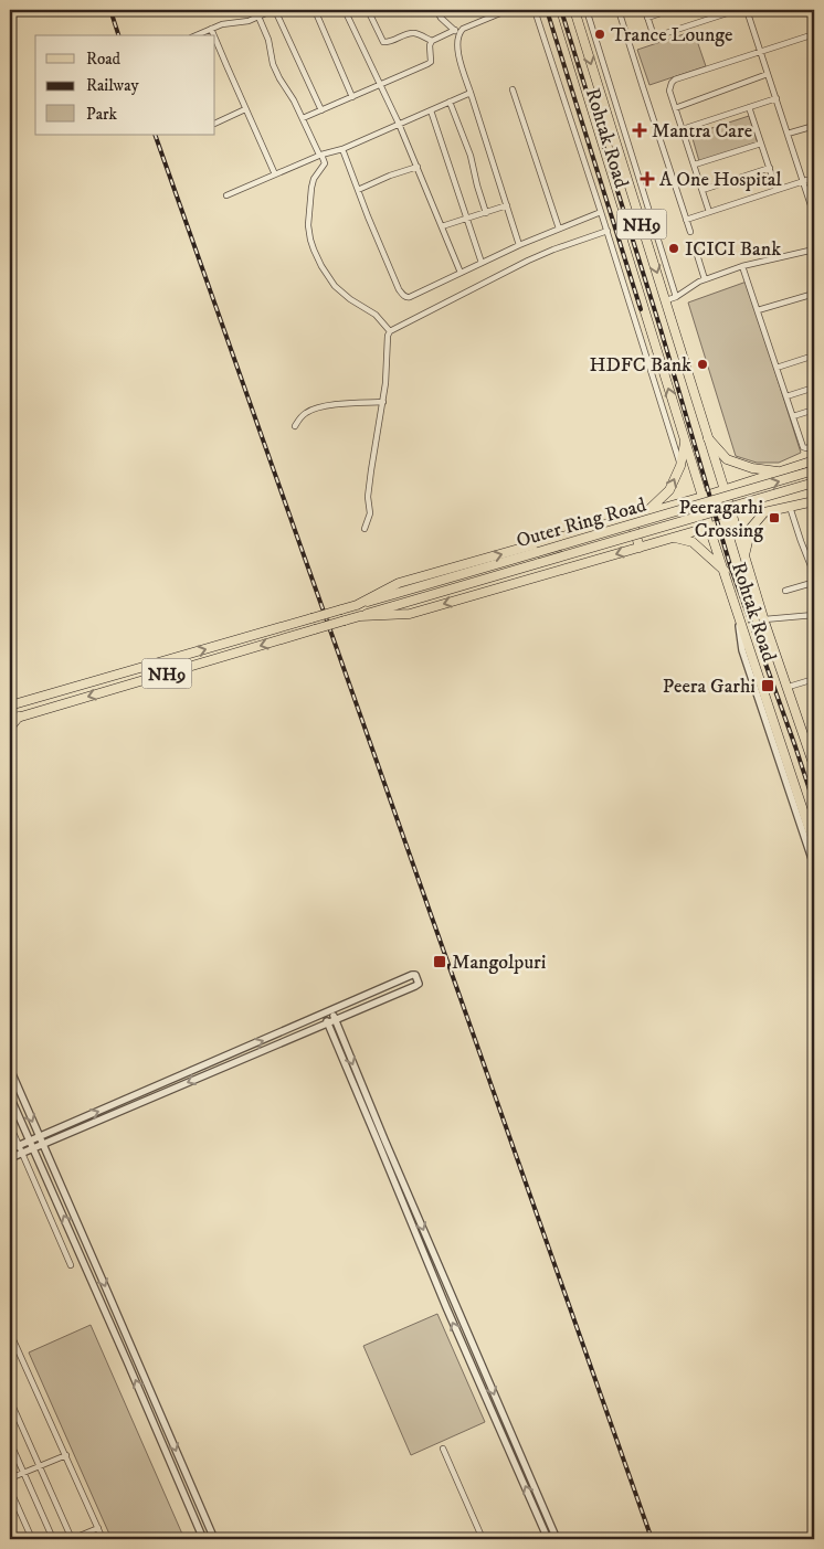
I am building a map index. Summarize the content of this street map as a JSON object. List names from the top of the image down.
{
  "streets": {
    "main road": ["Rohtak Road", "NH9", "Outer Ring Road"]
  },
  "crossings": [
    ["Rohtak Road", "Outer Ring Road"]
  ],
  "places": {
    "other": ["Trance Lounge", "ICICI Bank", "HDFC Bank"],
    "health": ["Mantra Care", "A One Hospital"],
    "transit": ["Peeragarhi Crossing", "Peera Garhi", "Mangolpuri"]
  },
  "legend": ["Road", "Railway", "Park"]
}
